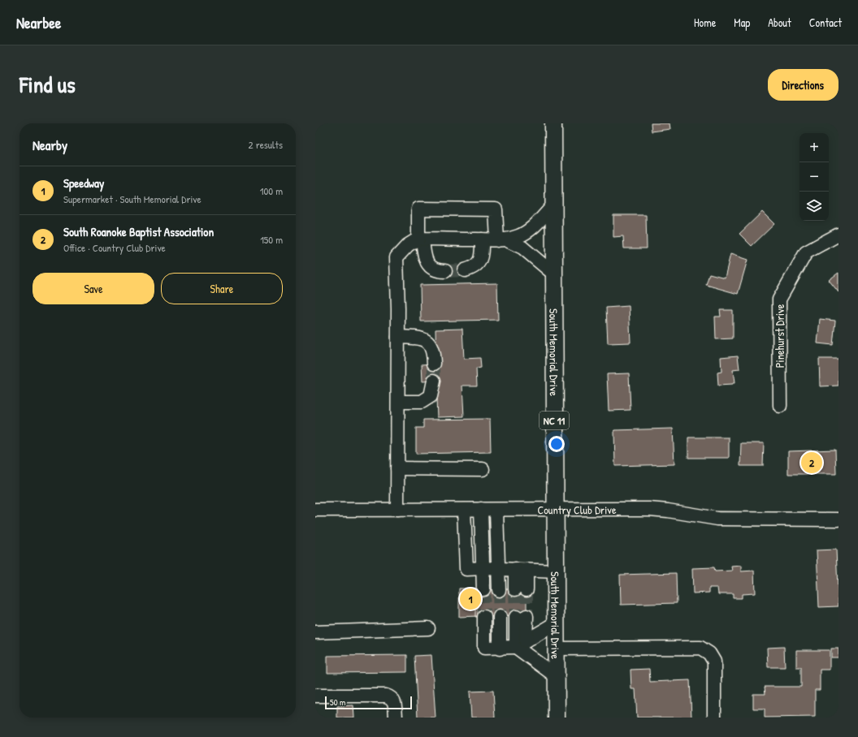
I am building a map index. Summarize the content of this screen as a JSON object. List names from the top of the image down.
{
  "streets": {
    "main road": ["South Memorial Drive", "NC 11"],
    "street": ["Pinehurst Drive", "Country Club Drive"]
  },
  "crossings": [
    ["South Memorial Drive", "Country Club Drive"]
  ],
  "scale_bar": "50 m",
  "page": {
    "header": "Nearbee",
    "nav": [
      "Home",
      "Map",
      "About",
      "Contact"
    ],
    "title": "Find us",
    "buttons": [
      "Directions",
      ["Save", "Share"]
    ],
    "heading": ["Nearby", "2 results"],
    "map_buttons": ["+", "−"],
    "list": [
      {
        "mark": "1",
        "name": "Speedway",
        "note": "Supermarket · South Memorial Drive",
        "value": "100 m"
      },
      {
        "mark": "2",
        "name": "South Roanoke Baptist Association",
        "note": "Office · Country Club Drive",
        "value": "150 m"
      }
    ],
    "pins": ["2", "1"],
    "scale": "50 m"
  }
}
